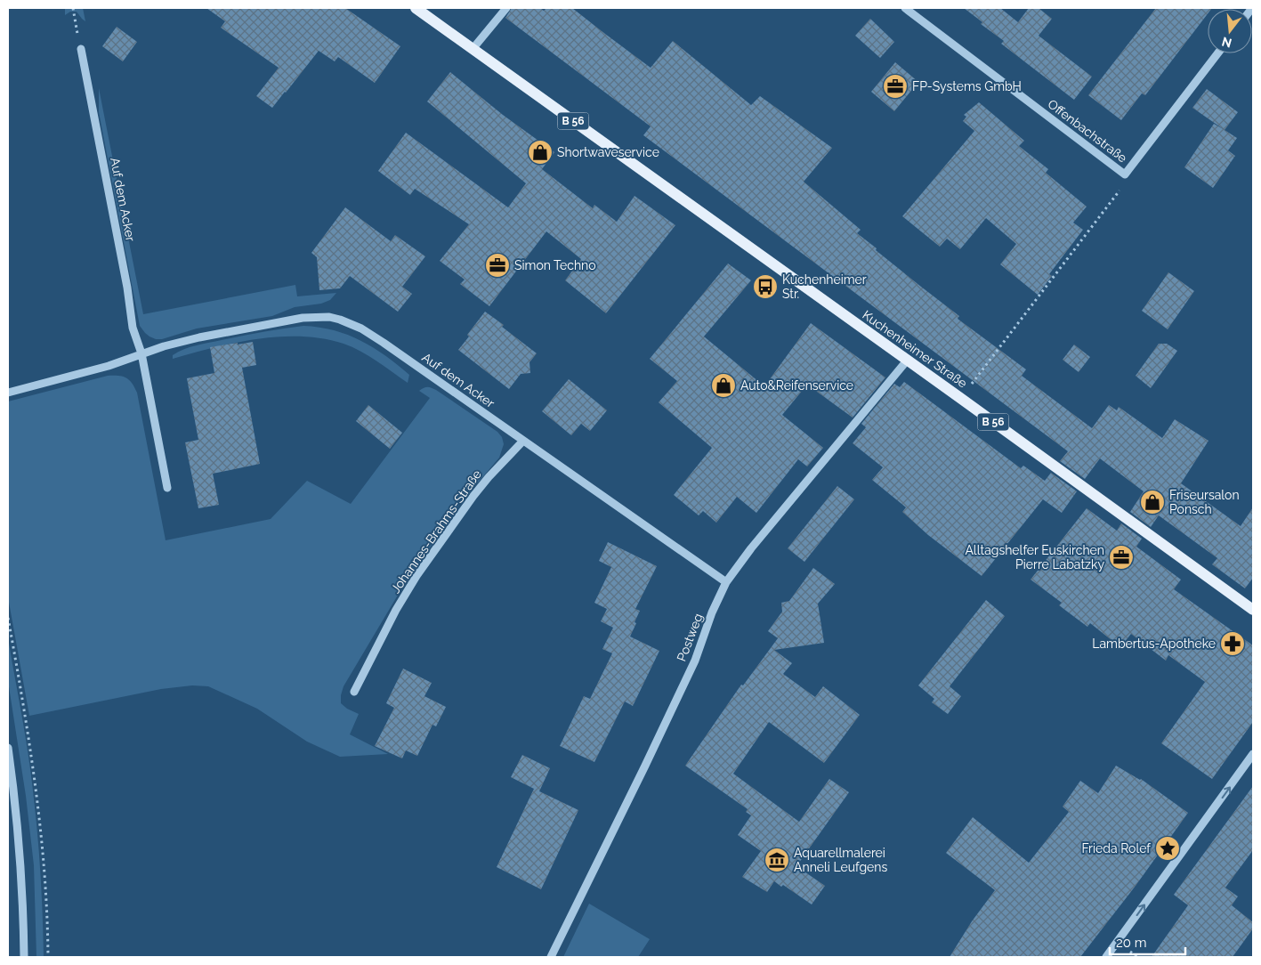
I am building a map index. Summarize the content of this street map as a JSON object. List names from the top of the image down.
{
  "streets": {
    "main road": ["B 56", "Kuchenheimer Straße"],
    "street": [
      "Offenbachstraße",
      "Auf dem Acker",
      "Johannes-Brahms-Straße",
      "Postweg"
    ]
  },
  "crossings": [
    ["Auf dem Acker", "Johannes-Brahms-Straße"],
    ["Auf dem Acker", "Postweg"],
    ["Kuchenheimer Straße", "Postweg"]
  ],
  "places": {
    "office": ["FP-Systems GmbH", "Simon Techno", "Alltagshelfer Euskirchen Pierre Labatzky"],
    "shop": ["Shortwaveservice", "Auto&Reifenservice", "Friseursalon Ponsch"],
    "bus stop": ["Kuchenheimer Str."],
    "pharmacy": ["Lambertus-Apotheke"],
    "place": ["Frieda Rolef"],
    "museum": ["Aquarellmalerei Anneli Leufgens"]
  },
  "scale_bar": "20 m",
  "north": "bottom"
}
